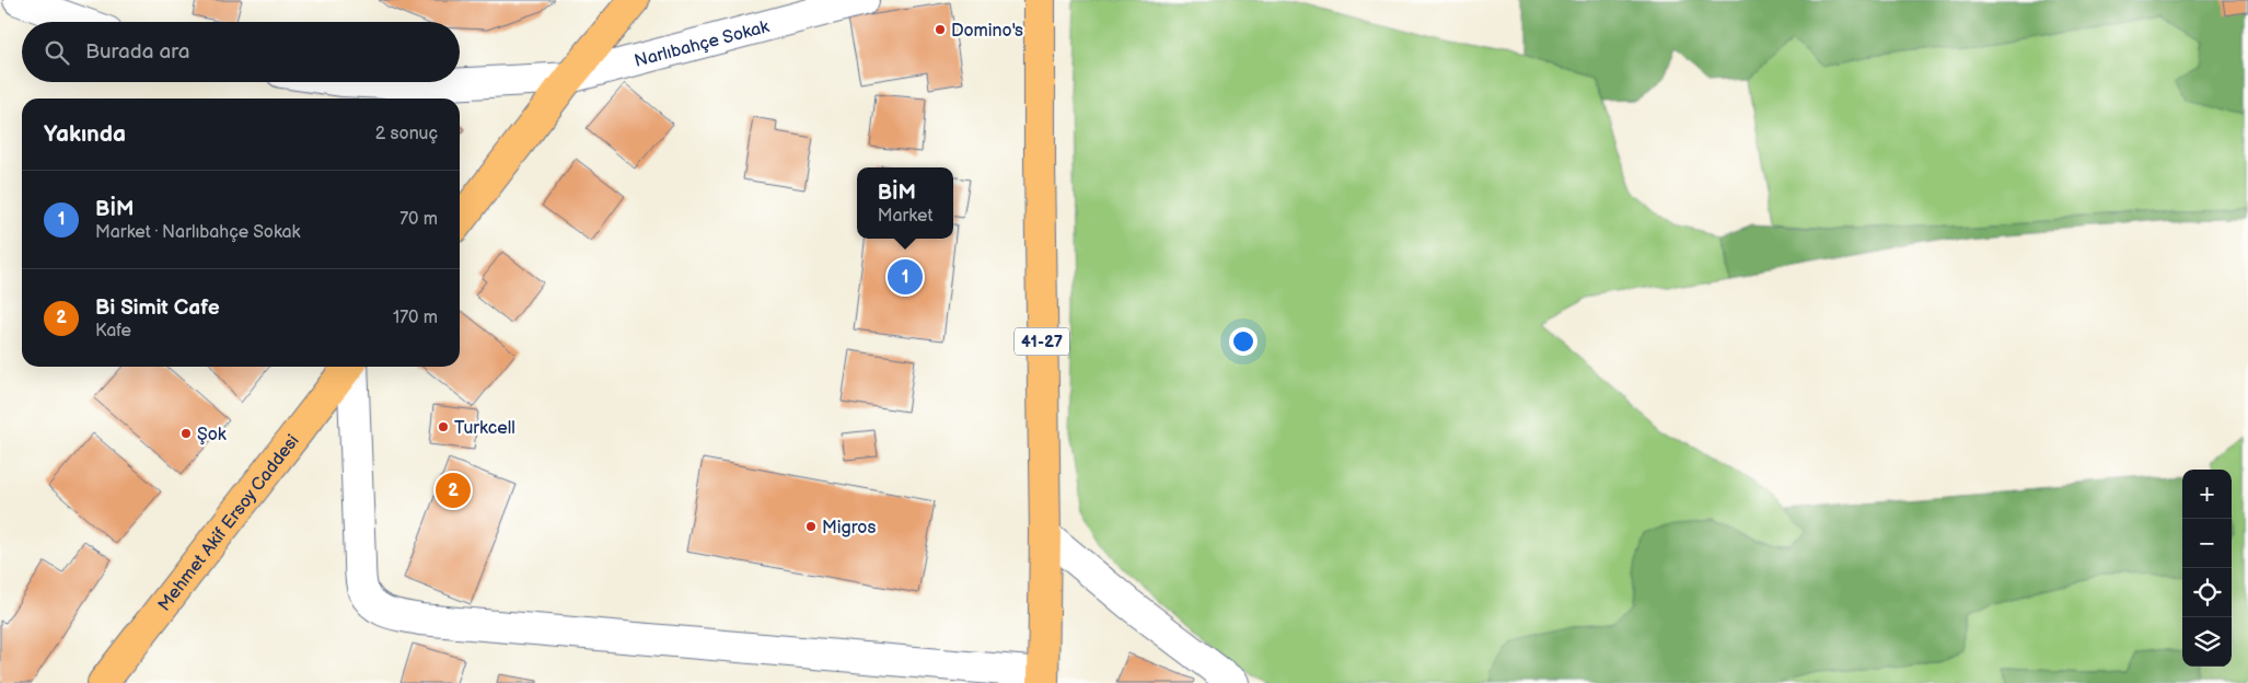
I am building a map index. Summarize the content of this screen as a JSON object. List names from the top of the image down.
{
  "streets": {
    "main road": ["41-27", "Mehmet Akif Ersoy Caddesi"],
    "street": ["Narlıbahçe Sokak"]
  },
  "places": [
    "Domino's",
    "Turkcell",
    "Şok",
    "Migros"
  ],
  "page": {
    "search": "Burada ara",
    "heading": ["Yakında", "2 sonuç"],
    "popup": ["BİM", "Market"],
    "list": [
      {
        "mark": "1",
        "name": "BİM",
        "note": "Market · Narlıbahçe Sokak",
        "value": "70 m"
      },
      {
        "mark": "2",
        "name": "Bi Simit Cafe",
        "note": "Kafe",
        "value": "170 m"
      }
    ],
    "pins": ["1", "2"],
    "map_buttons": ["+", "−"]
  }
}
